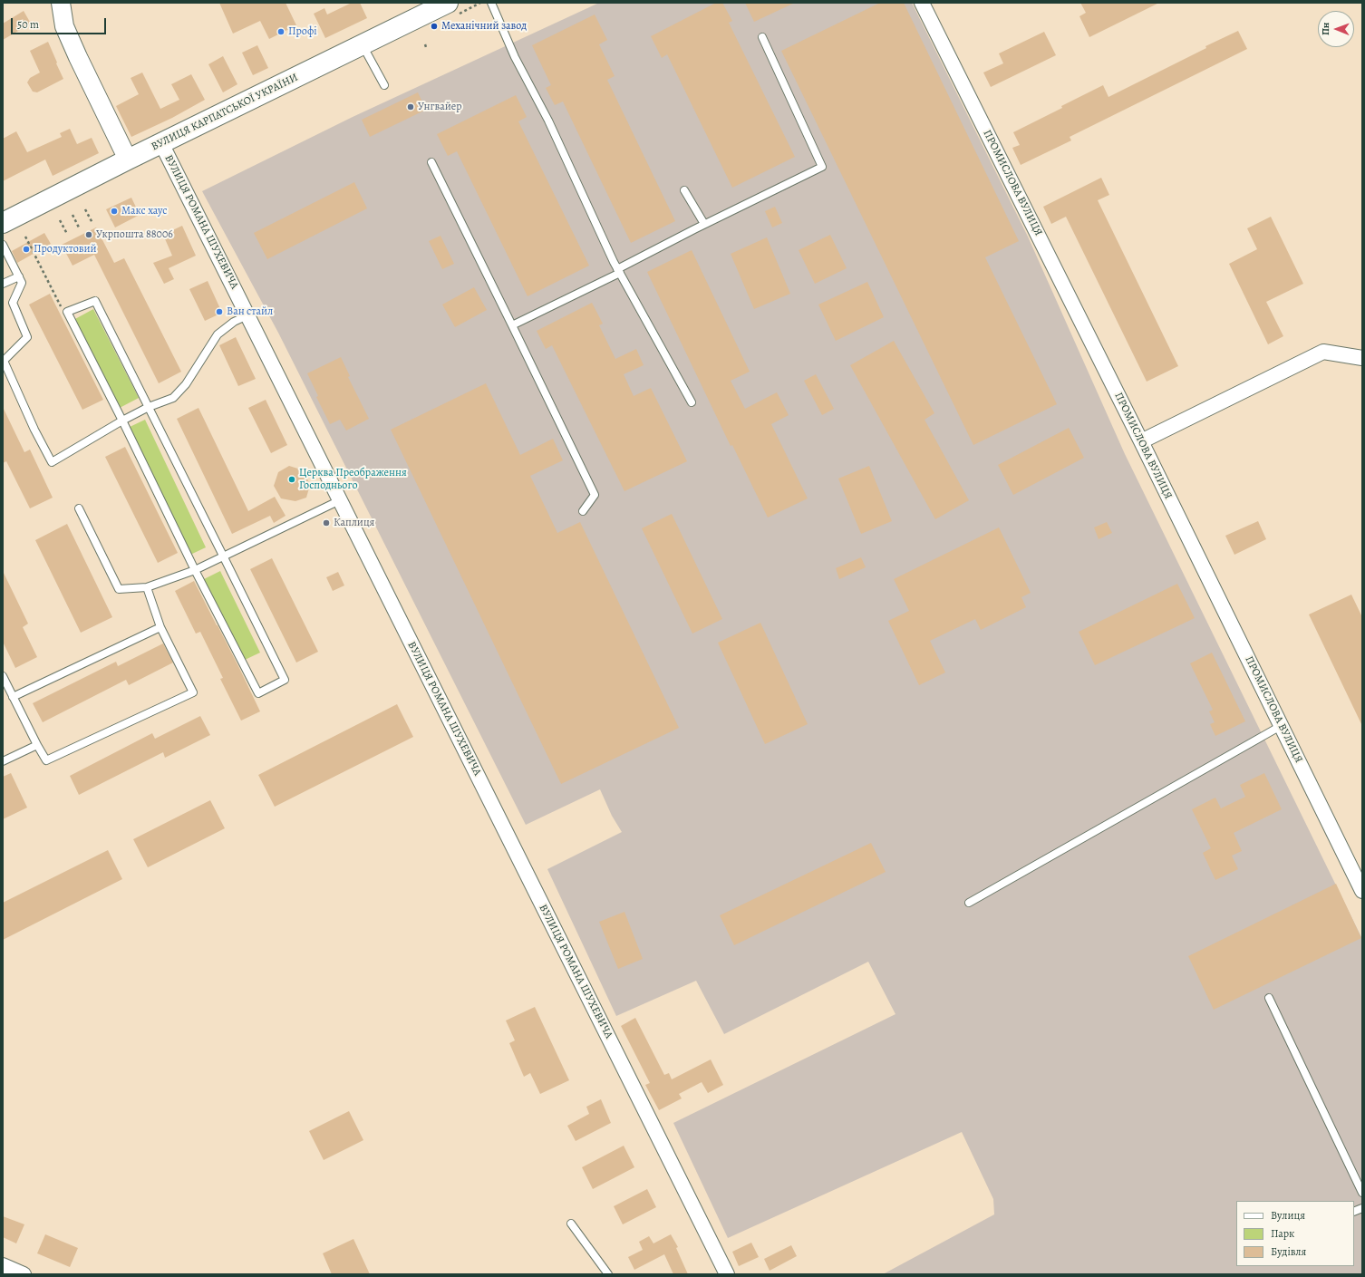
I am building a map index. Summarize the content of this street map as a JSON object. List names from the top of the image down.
{
  "streets": {
    "main road": ["ВУЛИЦЯ КАРПАТСЬКОЇ УКРАЇНИ"],
    "street": ["ПРОМИСЛОВА ВУЛИЦЯ", "ВУЛИЦЯ РОМАНА ШУХЕВИЧА"]
  },
  "crossings": [
    ["ВУЛИЦЯ КАРПАТСЬКОЇ УКРАЇНИ", "ВУЛИЦЯ РОМАНА ШУХЕВИЧА"]
  ],
  "places": [
    "Механічний завод",
    "Профі",
    "Унгвайер",
    "Макс хаус",
    "Укрпошта 88006",
    "Продуктовий",
    "Ван стайл",
    "Церква Преображення Господнього",
    "Каплиця"
  ],
  "legend": ["Вулиця", "Парк", "Будівля"],
  "scale_bar": "50 m",
  "north": "left"
}
